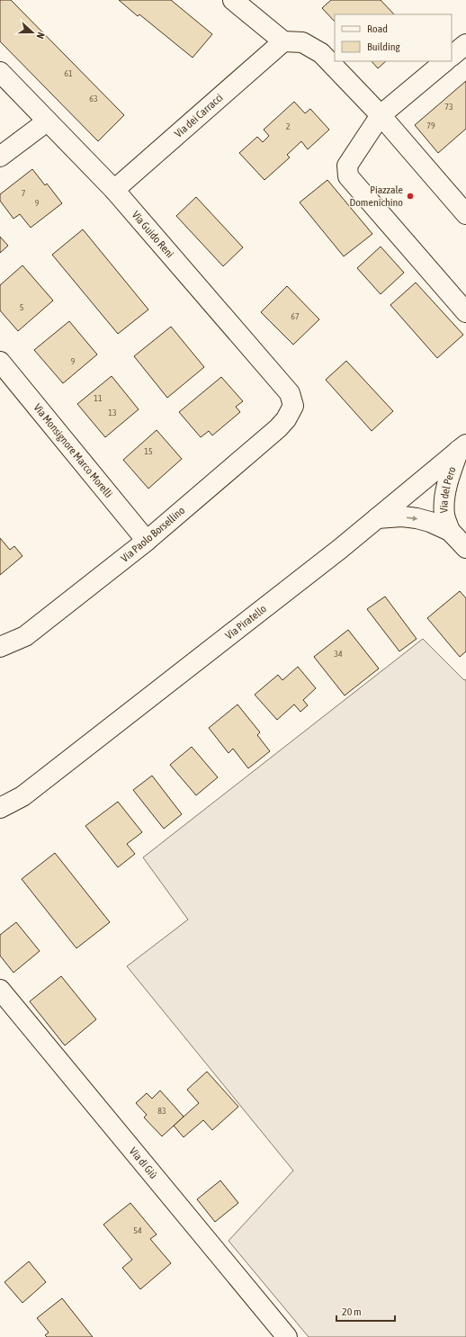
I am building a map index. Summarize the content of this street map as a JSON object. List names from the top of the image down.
{
  "streets": {
    "street": [
      "Via dei Carracci",
      "Via Guido Reni",
      "Via Monsignore Marco Morelli",
      "Via del Pero",
      "Via Paolo Borsellino",
      "Via Piratello",
      "Via di Giù"
    ]
  },
  "crossings": [
    ["Via dei Carracci", "Via Guido Reni"],
    ["Via Guido Reni", "Via Paolo Borsellino"],
    ["Via Monsignore Marco Morelli", "Via Paolo Borsellino"],
    ["Via del Pero", "Via Piratello"]
  ],
  "one_way": ["Via del Pero"],
  "places": ["Piazzale Domenichino"],
  "house_numbers": [
    "61",
    "63",
    "73",
    "79",
    "2",
    "7",
    "9",
    "5",
    "67",
    "9",
    "11",
    "13",
    "15",
    "34",
    "83",
    "54"
  ],
  "legend": ["Road", "Building"],
  "scale_bar": "20 m",
  "north": "right"
}
